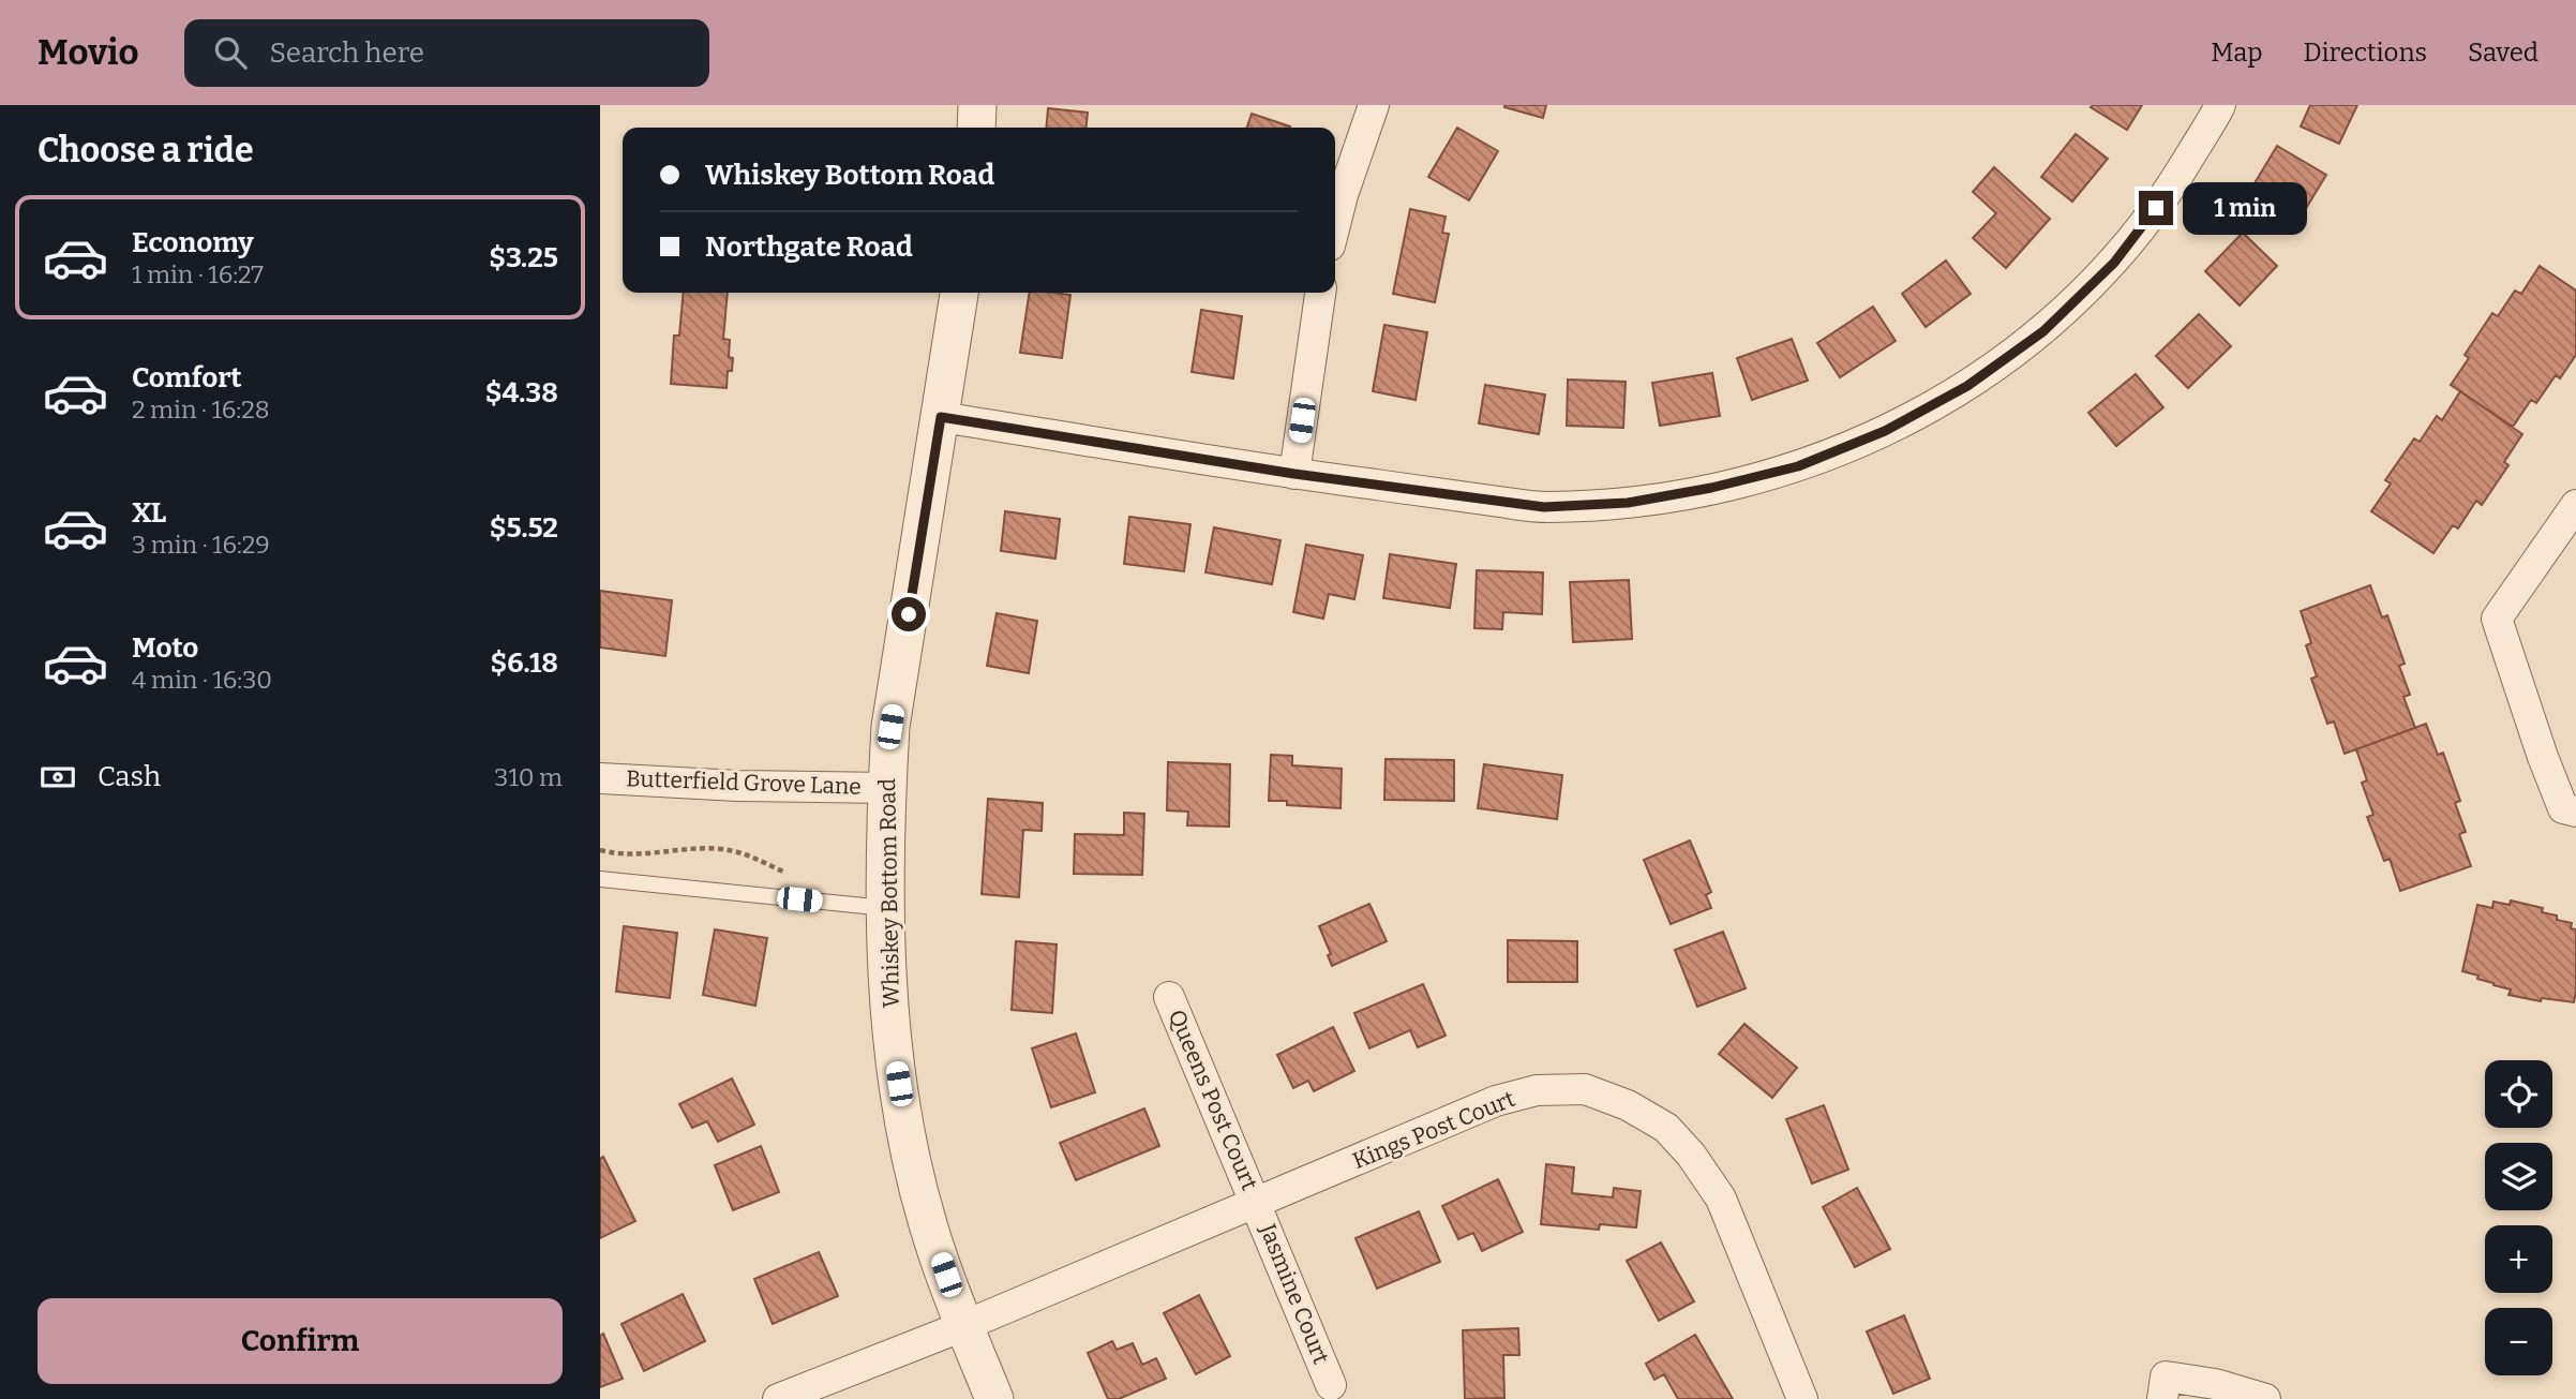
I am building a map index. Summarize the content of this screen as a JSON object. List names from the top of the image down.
{
  "streets": {
    "street": [
      "Butterfield Grove Lane",
      "Whiskey Bottom Road",
      "Queens Post Court",
      "Kings Post Court",
      "Jasmine Court"
    ]
  },
  "crossings": [
    ["Butterfield Grove Lane", "Whiskey Bottom Road"],
    ["Whiskey Bottom Road", "Kings Post Court"],
    ["Queens Post Court", "Kings Post Court"],
    ["Queens Post Court", "Jasmine Court"],
    ["Kings Post Court", "Jasmine Court"]
  ],
  "page": {
    "header": "Movio",
    "search": "Search here",
    "nav": ["Map", "Directions", "Saved"],
    "heading": "Choose a ride",
    "banner": ["Whiskey Bottom Road", "Northgate Road"],
    "bubble": "1 min",
    "list": [
      {
        "name": "Economy",
        "note": "1 min · 16:27",
        "value": "$3.25"
      },
      {
        "name": "Comfort",
        "note": "2 min · 16:28",
        "value": "$4.38"
      },
      {
        "name": "XL",
        "note": "3 min · 16:29",
        "value": "$5.52"
      },
      {
        "name": "Moto",
        "note": "4 min · 16:30",
        "value": "$6.18"
      }
    ],
    "pay": ["Cash", "310 m"],
    "map_buttons": ["+", "−"],
    "buttons": "Confirm"
  }
}
